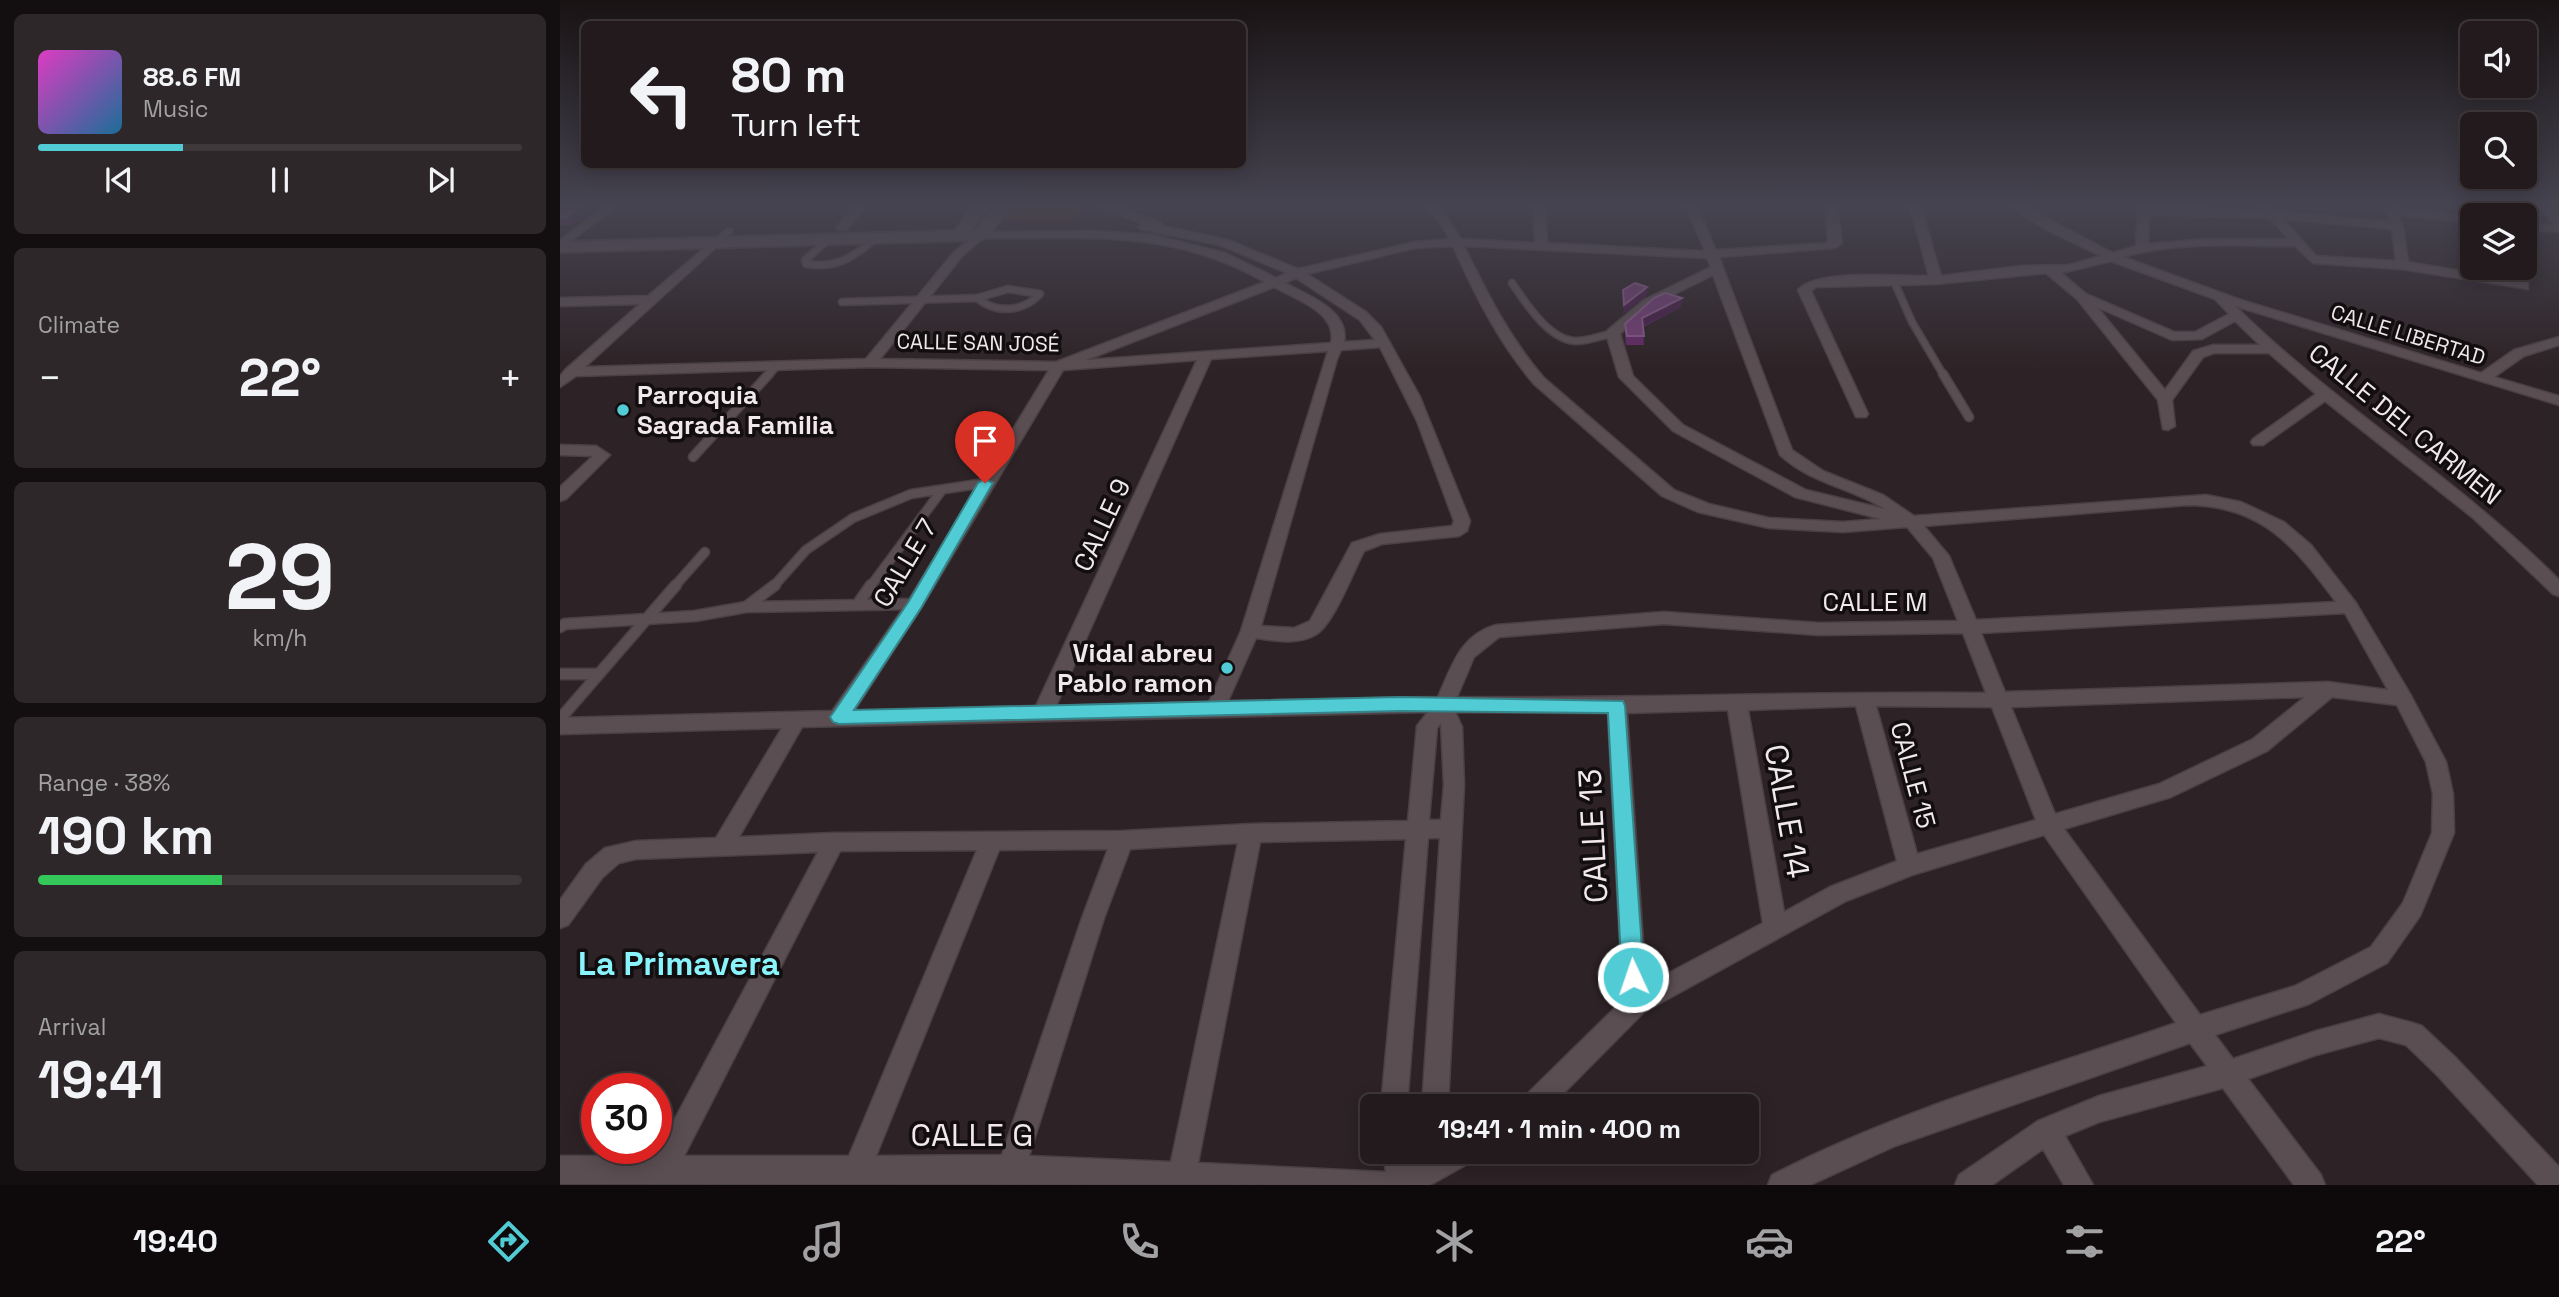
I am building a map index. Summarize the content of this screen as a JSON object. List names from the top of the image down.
{
  "streets": {
    "street": [
      "CALLE LIBERTAD",
      "CALLE SAN JOSÉ",
      "CALLE DEL CARMEN",
      "CALLE 9",
      "CALLE 7",
      "CALLE M",
      "CALLE 15",
      "CALLE 14",
      "CALLE 13",
      "CALLE G"
    ]
  },
  "crossings": [
    ["CALLE LIBERTAD", "CALLE DEL CARMEN"],
    ["CALLE SAN JOSÉ", "CALLE 9"],
    ["CALLE SAN JOSÉ", "CALLE 7"]
  ],
  "districts": ["La Primavera"],
  "places": ["Parroquia Sagrada Familia", "Vidal abreu Pablo ramon"],
  "page": {
    "turn": ["80 m", "Turn left"],
    "song": ["88.6 FM", "Music"],
    "tile": [
      "Climate",
      ["29", "km/h"],
      ["Range · 38%", "190 km"],
      ["Arrival", "19:41"]
    ],
    "heat": ["−", "22°", "+"],
    "limit": "30",
    "trip": "19:41 · 1 min · 400 m",
    "tabs": ["19:40", "22°"]
  }
}
